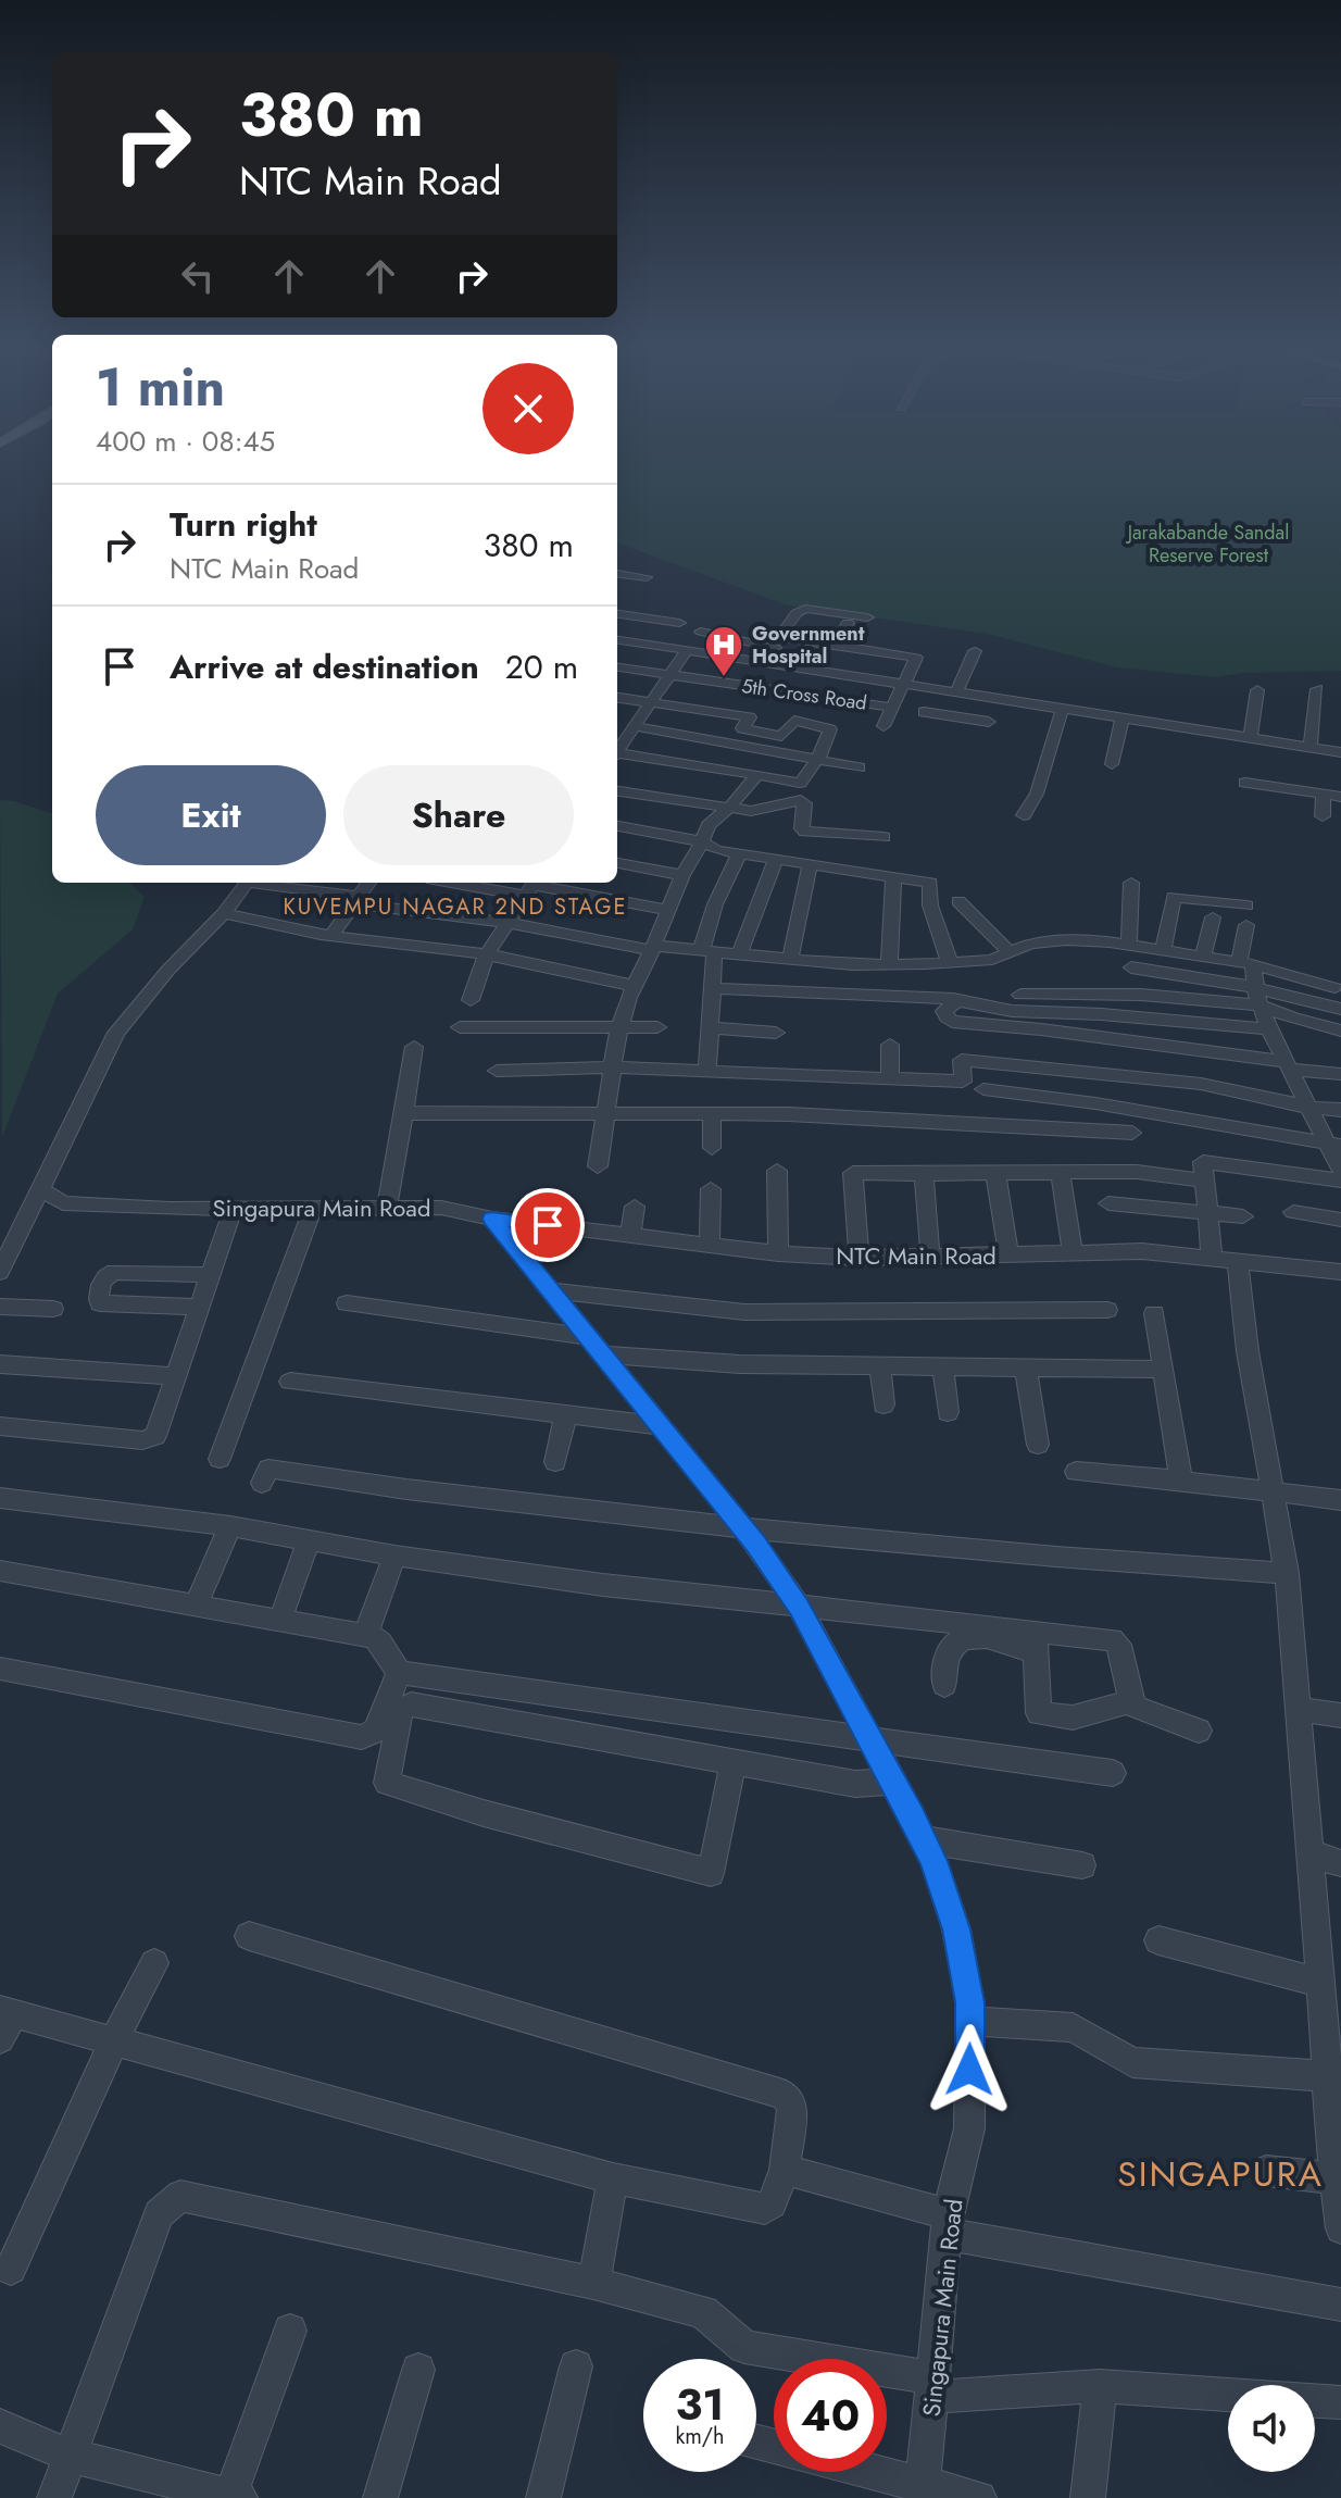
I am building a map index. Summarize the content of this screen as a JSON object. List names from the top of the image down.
{
  "streets": {
    "street": ["5th Cross Road", "Singapura Main Road", "NTC Main Road"]
  },
  "crossings": [
    ["Singapura Main Road", "NTC Main Road"]
  ],
  "districts": ["KUVEMPU NAGAR 2ND STAGE", "SINGAPURA"],
  "parks": ["Jarakabande Sandal Reserve Forest"],
  "places": {
    "hospital": ["Government Hospital"]
  },
  "page": {
    "turn": ["380 m", "NTC Main Road"],
    "heading": ["1 min", "400 m · 08:45"],
    "list": [
      {
        "name": "Turn right",
        "note": "NTC Main Road",
        "value": "380 m"
      },
      {
        "name": "Arrive at destination",
        "value": "20 m"
      }
    ],
    "buttons": ["Exit", "Share"],
    "speed": "31 km/h",
    "limit": "40"
  }
}
